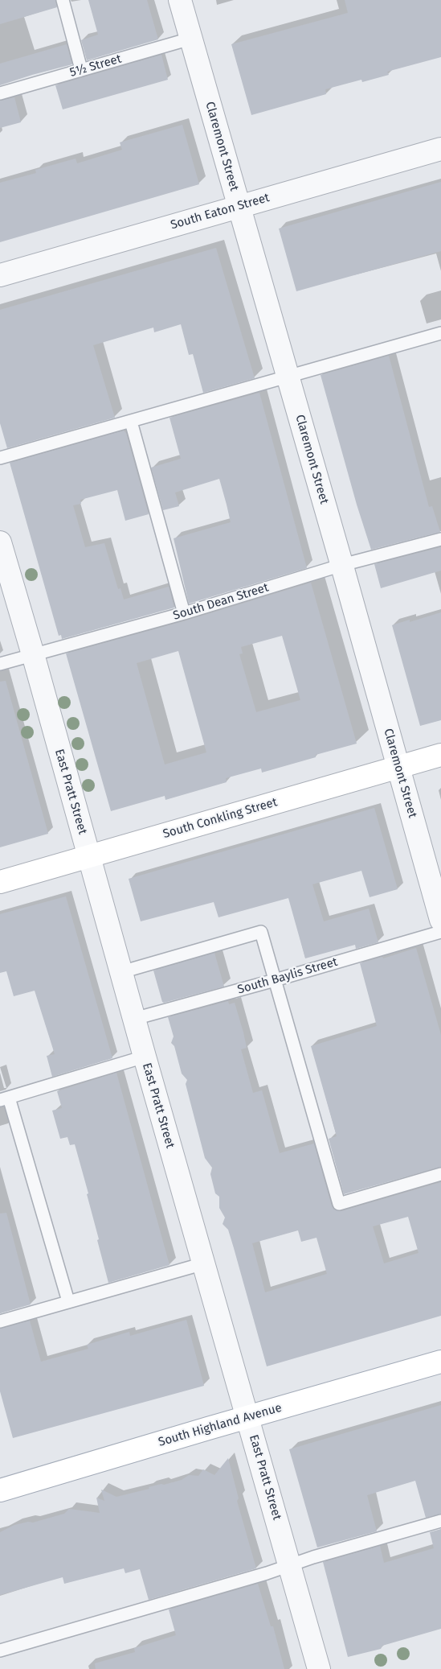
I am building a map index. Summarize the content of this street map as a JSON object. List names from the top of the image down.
{
  "streets": {
    "street": [
      "Claremont Street",
      "South Eaton Street",
      "East Pratt Street",
      "South Conkling Street",
      "South Highland Avenue"
    ],
    "lane": ["5½ Street", "South Dean Street", "South Baylis Street"]
  },
  "crossings": [
    ["5½ Street", "Claremont Street"],
    ["Claremont Street", "South Eaton Street"],
    ["Claremont Street", "South Dean Street"],
    ["Claremont Street", "South Conkling Street"],
    ["South Dean Street", "East Pratt Street"],
    ["East Pratt Street", "South Conkling Street"],
    ["East Pratt Street", "South Baylis Street"],
    ["East Pratt Street", "South Highland Avenue"]
  ]
}
